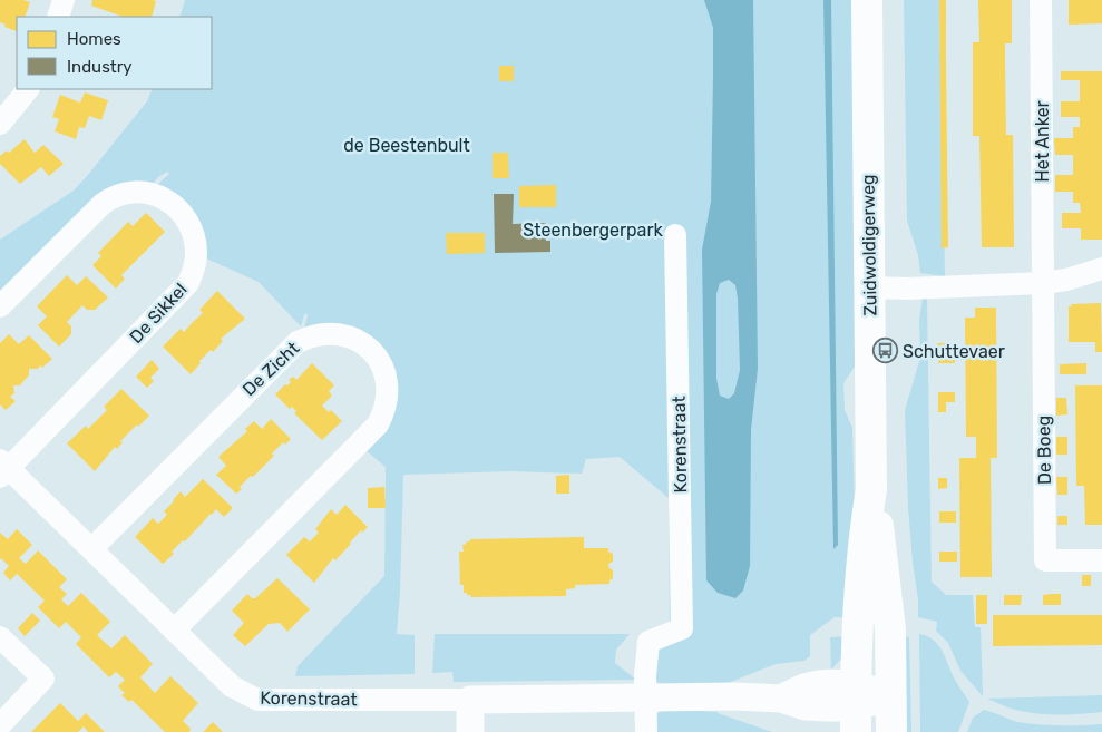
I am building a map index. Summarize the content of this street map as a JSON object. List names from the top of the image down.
{
  "streets": {
    "main road": ["Zuidwoldigerweg"],
    "street": [
      "Het Anker",
      "De Sikkel",
      "De Zicht",
      "Korenstraat",
      "De Boeg"
    ]
  },
  "crossings": [
    ["Het Anker", "De Boeg"],
    ["Zuidwoldigerweg", "Korenstraat"],
    ["De Sikkel", "Korenstraat"],
    ["De Zicht", "Korenstraat"]
  ],
  "parks": ["de Beestenbult", "Steenbergerpark"],
  "places": {
    "bus stop": ["Schuttevaer"]
  },
  "legend": ["Homes", "Industry"]
}
